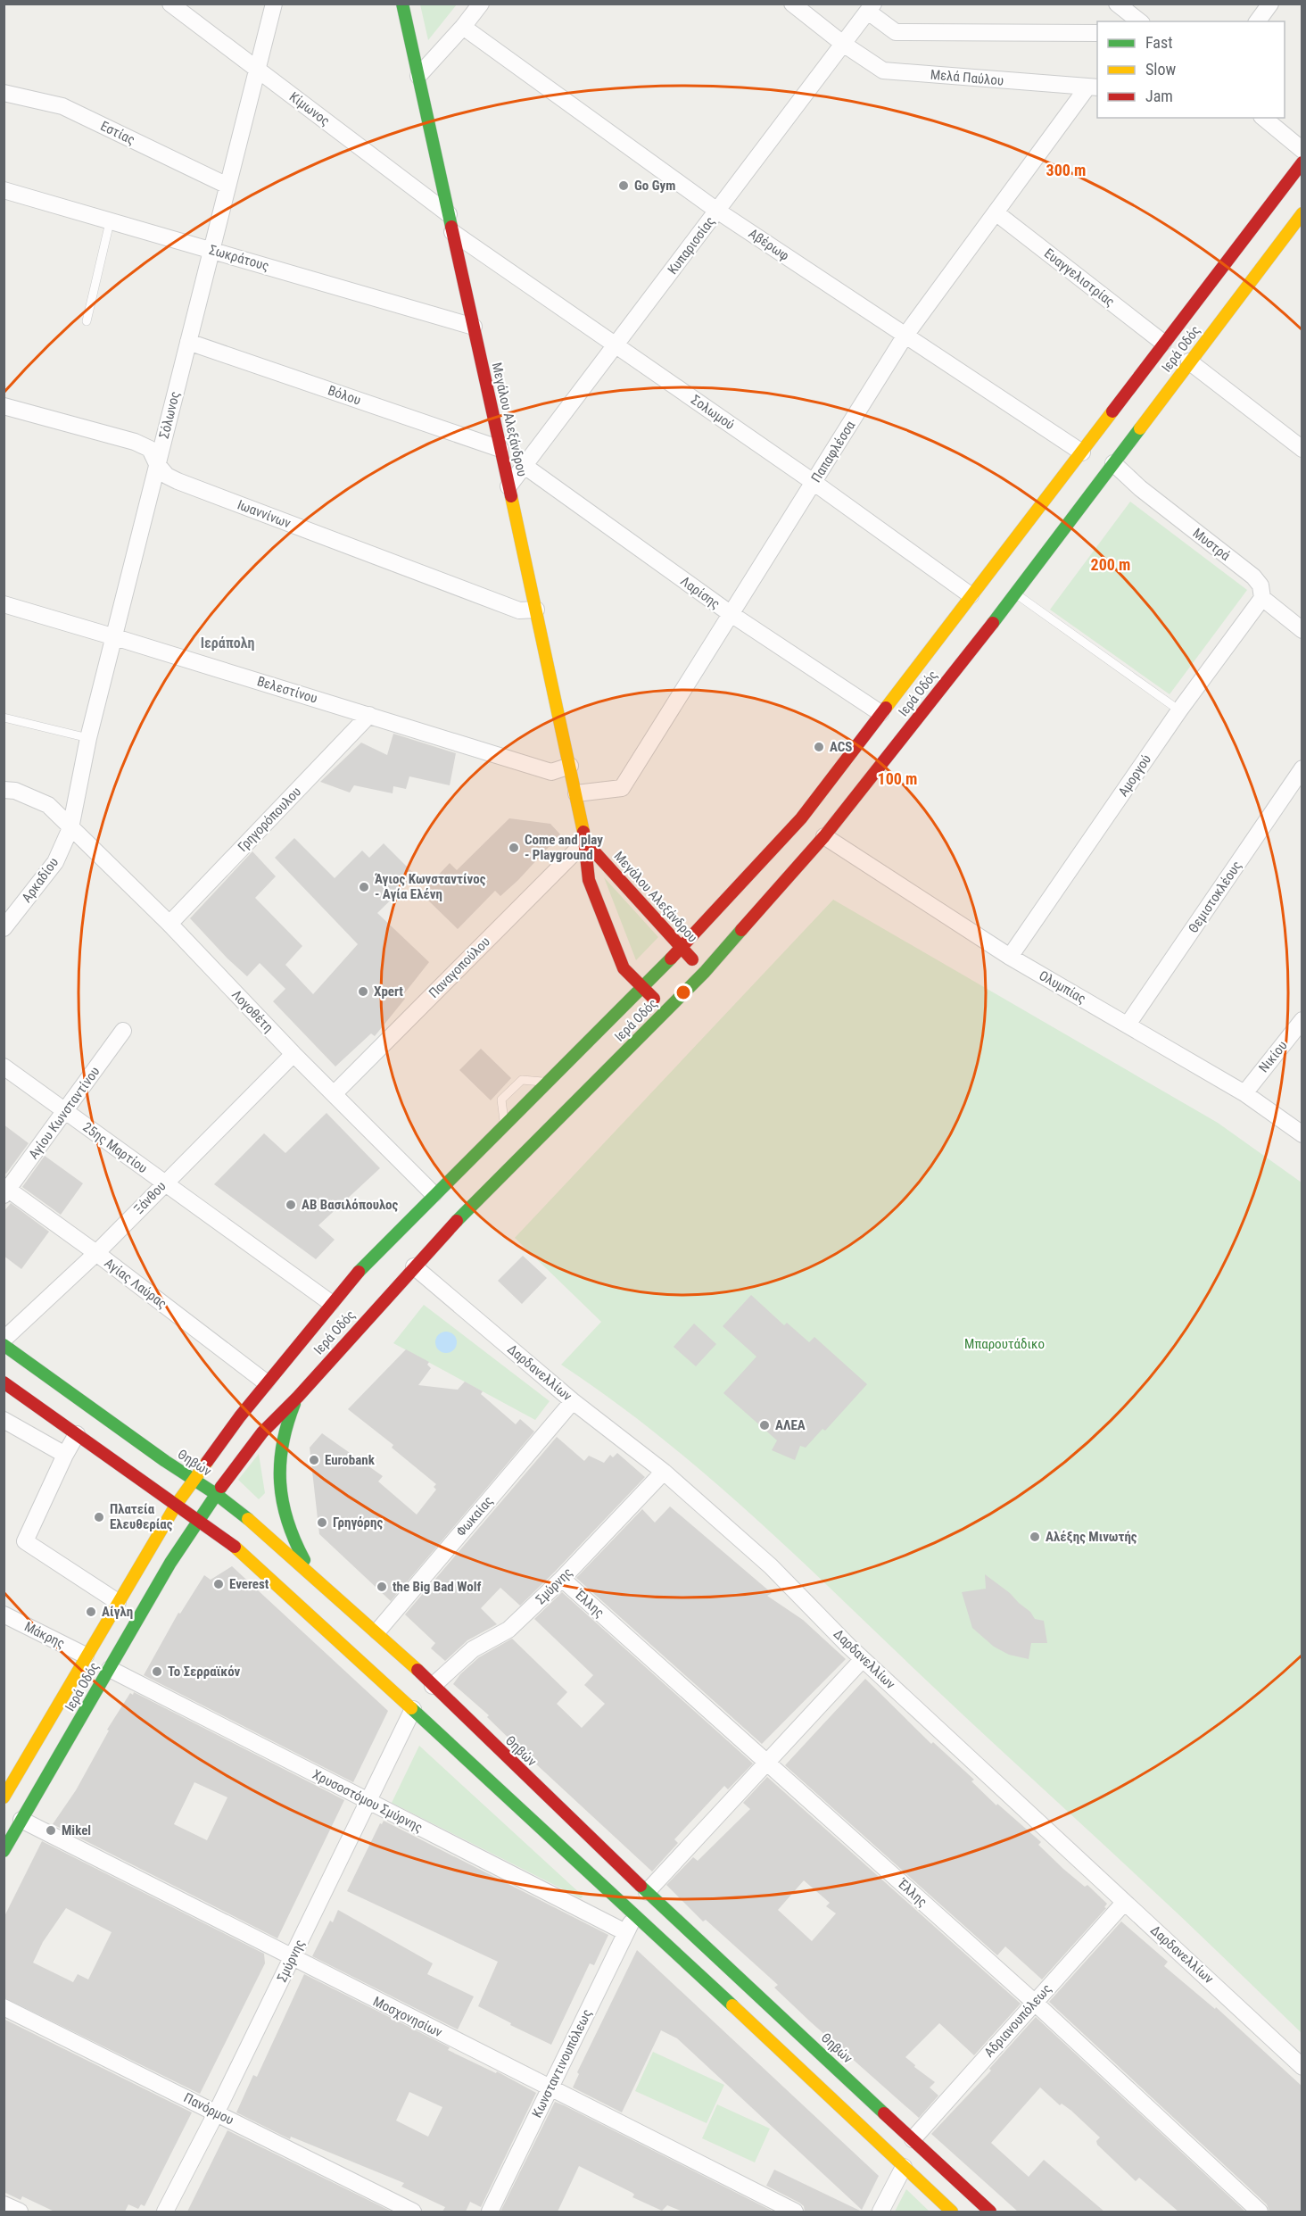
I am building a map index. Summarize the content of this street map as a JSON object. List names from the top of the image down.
{
  "streets": {
    "main road": ["Ιερά Οδός", "Μεγάλου Αλεξάνδρου", "Θηβών"],
    "street": [
      "Μελά Παύλου",
      "Κίμωνος",
      "Εστίας",
      "Αβέρωφ",
      "Κυπαρισσίας",
      "Σωκράτους",
      "Ευαγγελιστρίας",
      "Βόλου",
      "Σολωμού",
      "Σόλωνος",
      "Παπαφλέσσα",
      "Ιωαννίνων",
      "Μυστρά",
      "Λαρίσης",
      "Βελεστίνου",
      "Αμοργού",
      "Γρηγορόπουλου",
      "Αρκαδίου",
      "Θεμιστοκλέους",
      "Παναγοπούλου",
      "Ολυμπίας",
      "Λογοθέτη",
      "Νικίου",
      "Αγίου Κωνσταντίνου",
      "25ης Μαρτίου",
      "Ξάνθου",
      "Αγίας Λαύρας",
      "Δαρδανελλίων",
      "Φωκαίας",
      "Σμύρνης",
      "Έλλης",
      "Μάκρης",
      "Χρυσοστόμου Σμύρνης",
      "Μοσχονησίων",
      "Αδριανουπόλεως",
      "Κωνσταντινουπόλεως",
      "Πανόρμου"
    ]
  },
  "crossings": [
    ["Μελά Παύλου", "Κυπαρισσίας"],
    ["Μελά Παύλου", "Παπαφλέσσα"],
    ["Κίμωνος", "Σόλωνος"],
    ["Κίμωνος", "Μεγάλου Αλεξάνδρου"],
    ["Εστίας", "Σόλωνος"],
    ["Αβέρωφ", "Κυπαρισσίας"],
    ["Αβέρωφ", "Ιερά Οδός"],
    ["Αβέρωφ", "Παπαφλέσσα"],
    ["Κυπαρισσίας", "Σολωμού"],
    ["Κυπαρισσίας", "Μεγάλου Αλεξάνδρου"],
    ["Κυπαρισσίας", "Λαρίσης"],
    ["Σωκράτους", "Σόλωνος"],
    ["Σωκράτους", "Μεγάλου Αλεξάνδρου"],
    ["Ευαγγελιστρίας", "Ιερά Οδός"],
    ["Ευαγγελιστρίας", "Παπαφλέσσα"],
    ["Ιερά Οδός", "Σολωμού"],
    ["Ιερά Οδός", "Μεγάλου Αλεξάνδρου"],
    ["Ιερά Οδός", "Μυστρά"],
    ["Ιερά Οδός", "Λαρίσης"],
    ["Ιερά Οδός", "Ολυμπίας"],
    ["Ιερά Οδός", "Λογοθέτη"],
    ["Ιερά Οδός", "25ης Μαρτίου"],
    ["Ιερά Οδός", "Αγίας Λαύρας"],
    ["Ιερά Οδός", "Δαρδανελλίων"],
    ["Ιερά Οδός", "Θηβών"],
    ["Ιερά Οδός", "Μάκρης"],
    ["Ιερά Οδός", "Χρυσοστόμου Σμύρνης"],
    ["Ιερά Οδός", "Μοσχονησίων"],
    ["Βόλου", "Σόλωνος"],
    ["Βόλου", "Μεγάλου Αλεξάνδρου"],
    ["Σολωμού", "Μεγάλου Αλεξάνδρου"],
    ["Σολωμού", "Παπαφλέσσα"],
    ["Σόλωνος", "Ιωαννίνων"],
    ["Σόλωνος", "Βελεστίνου"],
    ["Σόλωνος", "Αρκαδίου"],
    ["Σόλωνος", "Λογοθέτη"],
    ["Μεγάλου Αλεξάνδρου", "Παπαφλέσσα"],
    ["Μεγάλου Αλεξάνδρου", "Ιωαννίνων"],
    ["Μεγάλου Αλεξάνδρου", "Βελεστίνου"],
    ["Μεγάλου Αλεξάνδρου", "Παναγοπούλου"],
    ["Παπαφλέσσα", "Λαρίσης"],
    ["Μυστρά", "Αμοργού"],
    ["Βελεστίνου", "Γρηγορόπουλου"],
    ["Αμοργού", "Ολυμπίας"],
    ["Γρηγορόπουλου", "Λογοθέτη"],
    ["Αρκαδίου", "Λογοθέτη"],
    ["Θεμιστοκλέους", "Ολυμπίας"],
    ["Παναγοπούλου", "Λογοθέτη"],
    ["Ολυμπίας", "Νικίου"],
    ["Λογοθέτη", "Ξάνθου"],
    ["Αγίου Κωνσταντίνου", "25ης Μαρτίου"],
    ["Αγίου Κωνσταντίνου", "Αγίας Λαύρας"],
    ["25ης Μαρτίου", "Ξάνθου"],
    ["Ξάνθου", "Αγίας Λαύρας"],
    ["Δαρδανελλίων", "Φωκαίας"],
    ["Δαρδανελλίων", "Σμύρνης"],
    ["Δαρδανελλίων", "Αδριανουπόλεως"],
    ["Θηβών", "Φωκαίας"],
    ["Θηβών", "Σμύρνης"],
    ["Θηβών", "Αδριανουπόλεως"],
    ["Σμύρνης", "Έλλης"],
    ["Σμύρνης", "Χρυσοστόμου Σμύρνης"],
    ["Σμύρνης", "Μοσχονησίων"],
    ["Σμύρνης", "Πανόρμου"],
    ["Έλλης", "Αδριανουπόλεως"],
    ["Χρυσοστόμου Σμύρνης", "Κωνσταντινουπόλεως"],
    ["Μοσχονησίων", "Κωνσταντινουπόλεως"]
  ],
  "districts": ["Ιεράπολη"],
  "parks": ["Μπαρουτάδικο"],
  "places": [
    "Go Gym",
    "ACS",
    "Come and play - Playground",
    "Άγιος Κωνσταντίνος - Αγία Ελένη",
    "Xpert",
    "ΑΒ Βασιλόπουλος",
    "ΑΛΕΑ",
    "Eurobank",
    "Πλατεία Ελευθερίας",
    "Γρηγόρης",
    "Αλέξης Μινωτής",
    "Everest",
    "the Big Bad Wolf",
    "Αίγλη",
    "Το Σερραϊκόν",
    "Mikel"
  ],
  "legend": ["Fast", "Slow", "Jam"],
  "rings": ["300 m", "200 m", "100 m"]
}
